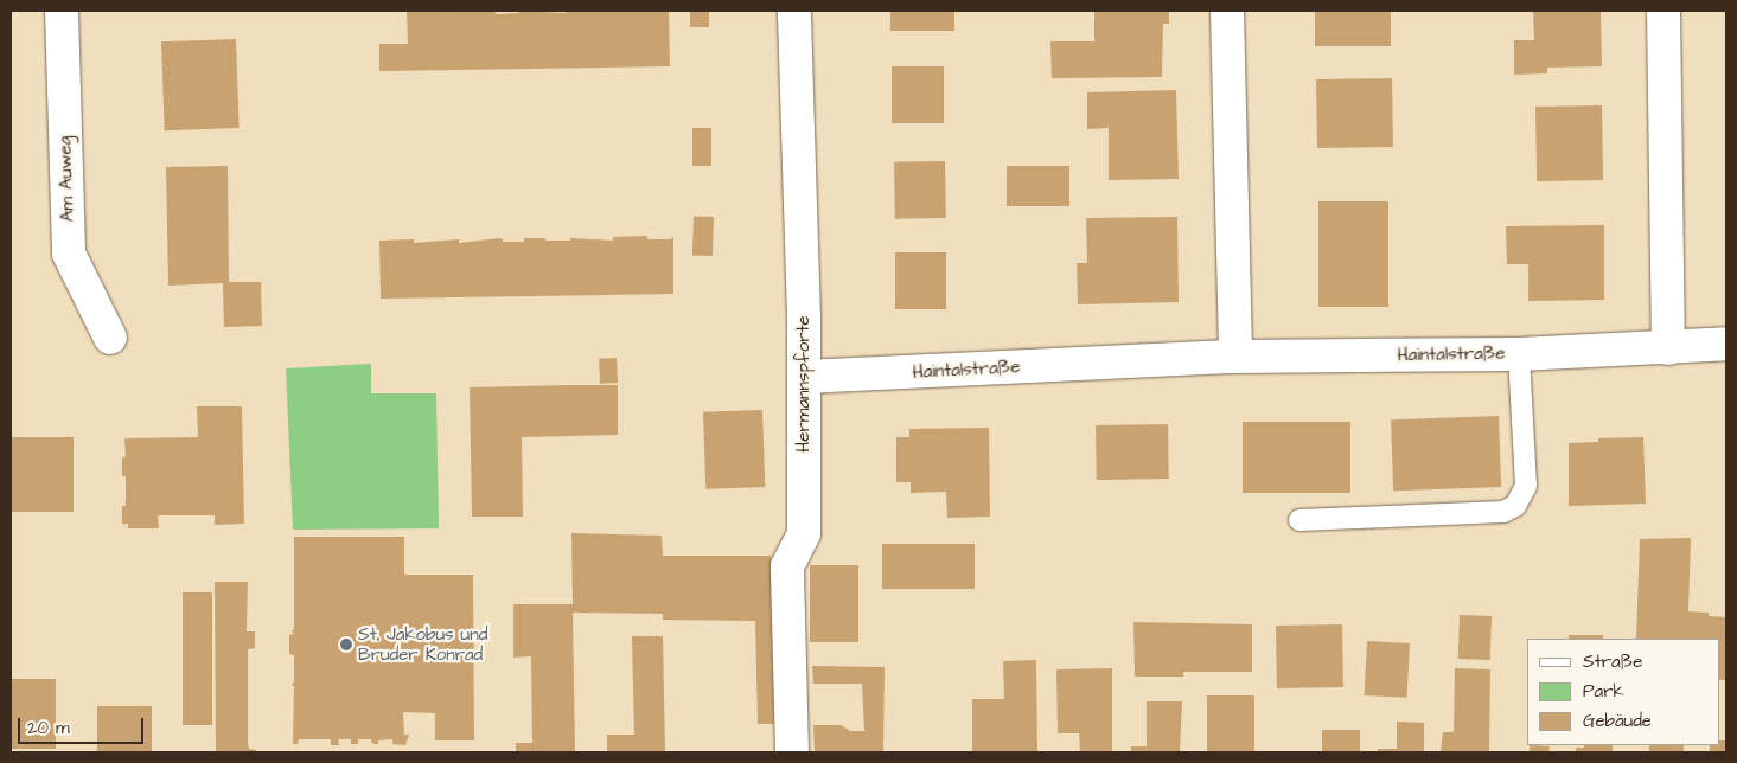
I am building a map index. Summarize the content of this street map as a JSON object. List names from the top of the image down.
{
  "streets": {
    "street": ["Am Auweg", "Haintalstraße", "Hermannspforte"]
  },
  "crossings": [
    ["Haintalstraße", "Hermannspforte"]
  ],
  "places": ["St. Jakobus und Bruder Konrad"],
  "legend": ["Straße", "Park", "Gebäude"],
  "scale_bar": "20 m"
}
